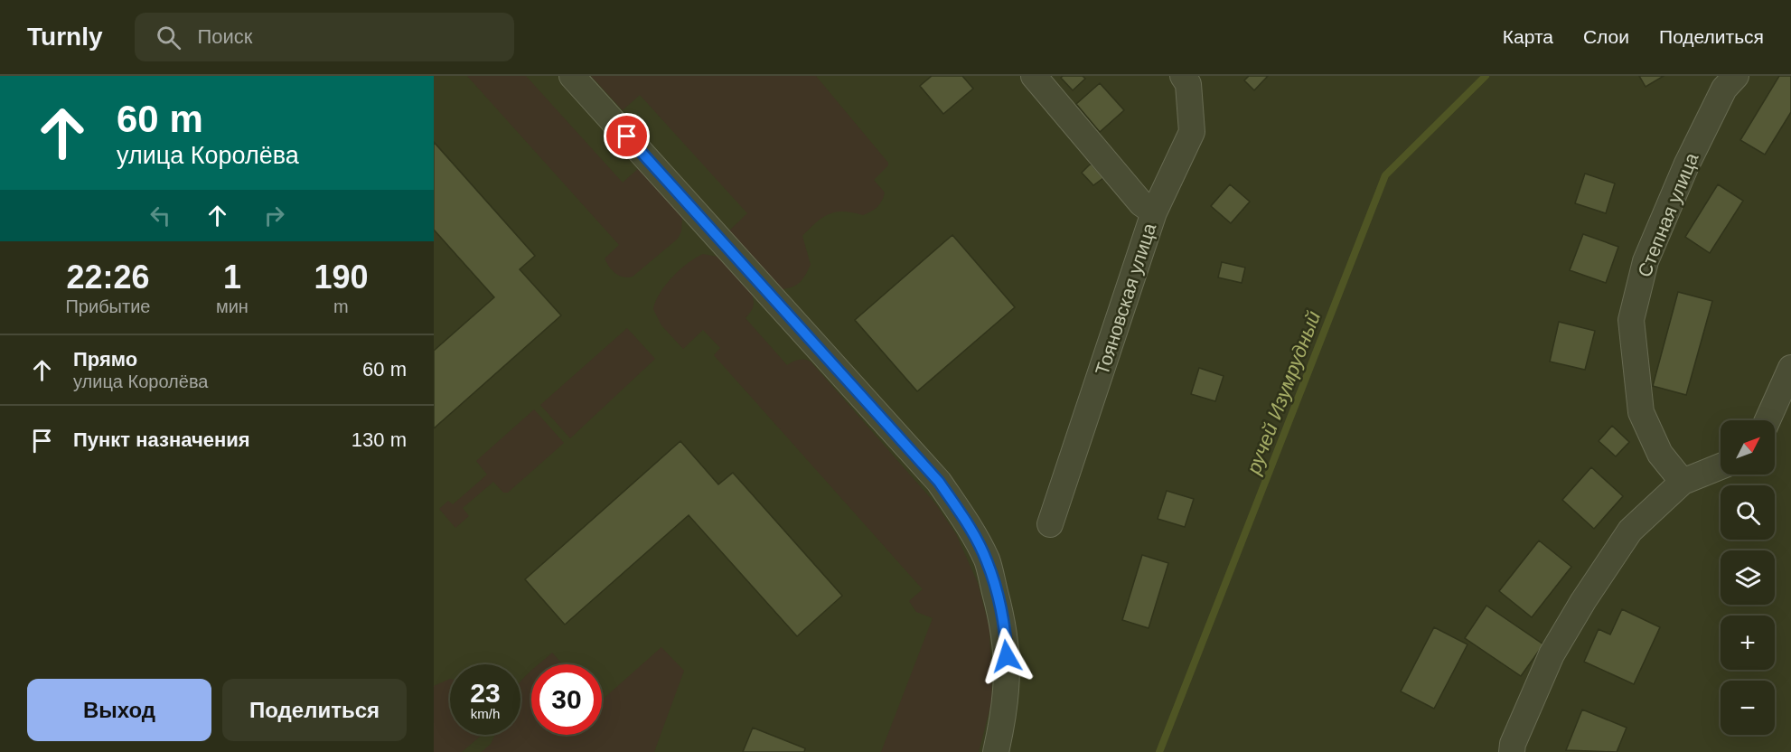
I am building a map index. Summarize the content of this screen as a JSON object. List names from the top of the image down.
{
  "streets": {
    "street": ["Степная улица", "Тояновская улица"]
  },
  "water": ["ручей Изумрудный"],
  "north": "top right",
  "page": {
    "header": "Turnly",
    "search": "Поиск",
    "nav": ["Карта", "Слои", "Поделиться"],
    "turn": ["60 m", "улица Королёва"],
    "eta": [
      "22:26",
      "Прибытие",
      "1",
      "мин",
      "190",
      "m"
    ],
    "list": [
      {
        "name": "Прямо",
        "note": "улица Королёва",
        "value": "60 m"
      },
      {
        "name": "Пункт назначения",
        "value": "130 m"
      }
    ],
    "map_buttons": ["+", "−"],
    "speed": "23 km/h",
    "limit": "30",
    "buttons": ["Выход", "Поделиться"]
  }
}
